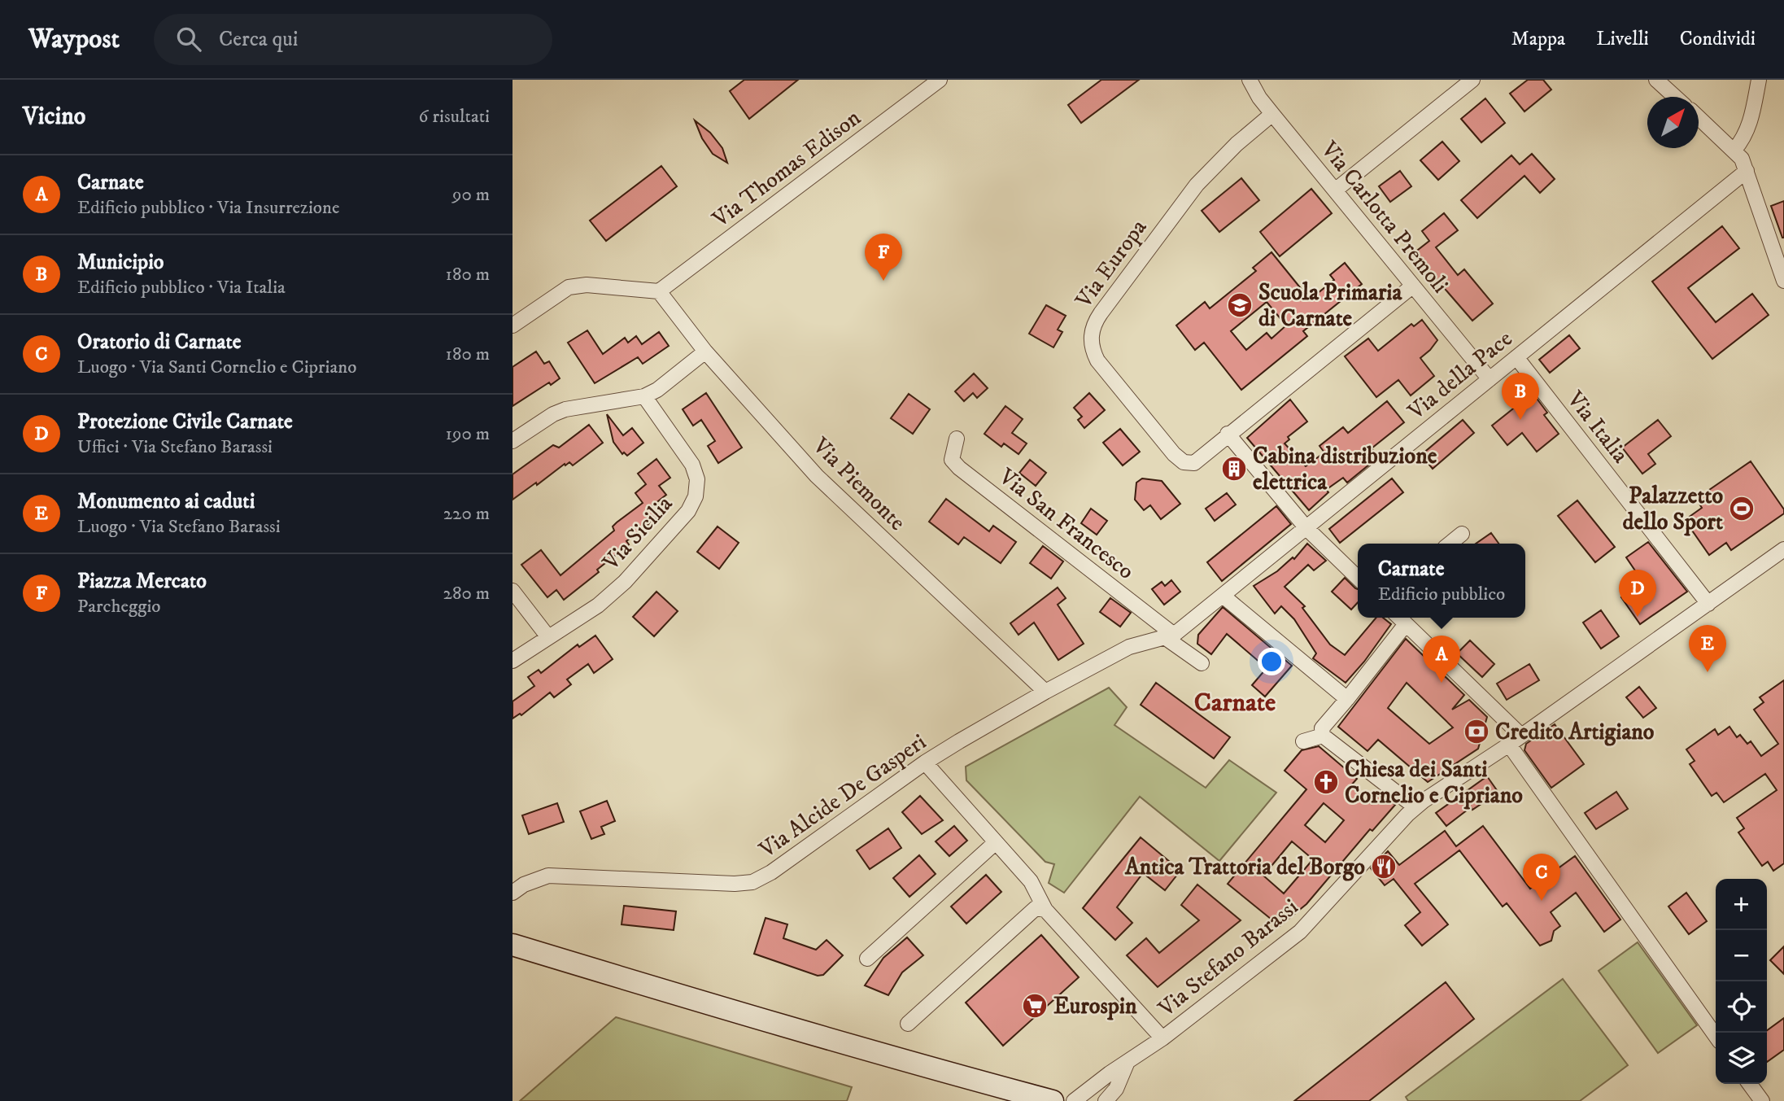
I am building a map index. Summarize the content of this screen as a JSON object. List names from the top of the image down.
{
  "streets": {
    "street": [
      "Via Thomas Edison",
      "Via Carlotta Premoli",
      "Via Europa",
      "Via della Pace",
      "Via Italia",
      "Via Piemonte",
      "Via San Francesco",
      "Via Sicilia",
      "Via Alcide De Gasperi",
      "Via Stefano Barassi"
    ]
  },
  "crossings": [
    ["Via Thomas Edison", "Via Piemonte"],
    ["Via Carlotta Premoli", "Via Europa"],
    ["Via Carlotta Premoli", "Via della Pace"],
    ["Via della Pace", "Via Italia"],
    ["Via della Pace", "Via San Francesco"],
    ["Via della Pace", "Via Alcide De Gasperi"],
    ["Via Italia", "Via Stefano Barassi"],
    ["Via Piemonte", "Via Alcide De Gasperi"],
    ["Via San Francesco", "Via Alcide De Gasperi"]
  ],
  "districts": ["Carnate"],
  "places": {
    "school or university": ["Scuola Primaria di Carnate"],
    "building": ["Cabina distribuzione elettrica"],
    "sports": ["Palazzetto dello Sport"],
    "bank": ["Credito Artigiano"],
    "church": ["Chiesa dei Santi Cornelio e Cipriano"],
    "restaurant": ["Antica Trattoria del Borgo"],
    "supermarket": ["Eurospin"]
  },
  "north": "top right",
  "page": {
    "header": "Waypost",
    "search": "Cerca qui",
    "nav": ["Mappa", "Livelli", "Condividi"],
    "heading": ["Vicino", "6 risultati"],
    "list": [
      {
        "mark": "A",
        "name": "Carnate",
        "note": "Edificio pubblico · Via Insurrezione",
        "value": "90 m"
      },
      {
        "mark": "B",
        "name": "Municipio",
        "note": "Edificio pubblico · Via Italia",
        "value": "180 m"
      },
      {
        "mark": "C",
        "name": "Oratorio di Carnate",
        "note": "Luogo · Via Santi Cornelio e Cipriano",
        "value": "180 m"
      },
      {
        "mark": "D",
        "name": "Protezione Civile Carnate",
        "note": "Uffici · Via Stefano Barassi",
        "value": "190 m"
      },
      {
        "mark": "E",
        "name": "Monumento ai caduti",
        "note": "Luogo · Via Stefano Barassi",
        "value": "220 m"
      },
      {
        "mark": "F",
        "name": "Piazza Mercato",
        "note": "Parcheggio",
        "value": "280 m"
      }
    ],
    "pins": [
      "F",
      "B",
      "D",
      "E",
      "A",
      "C"
    ],
    "popup": ["Carnate", "Edificio pubblico"],
    "map_buttons": ["+", "−"]
  }
}
